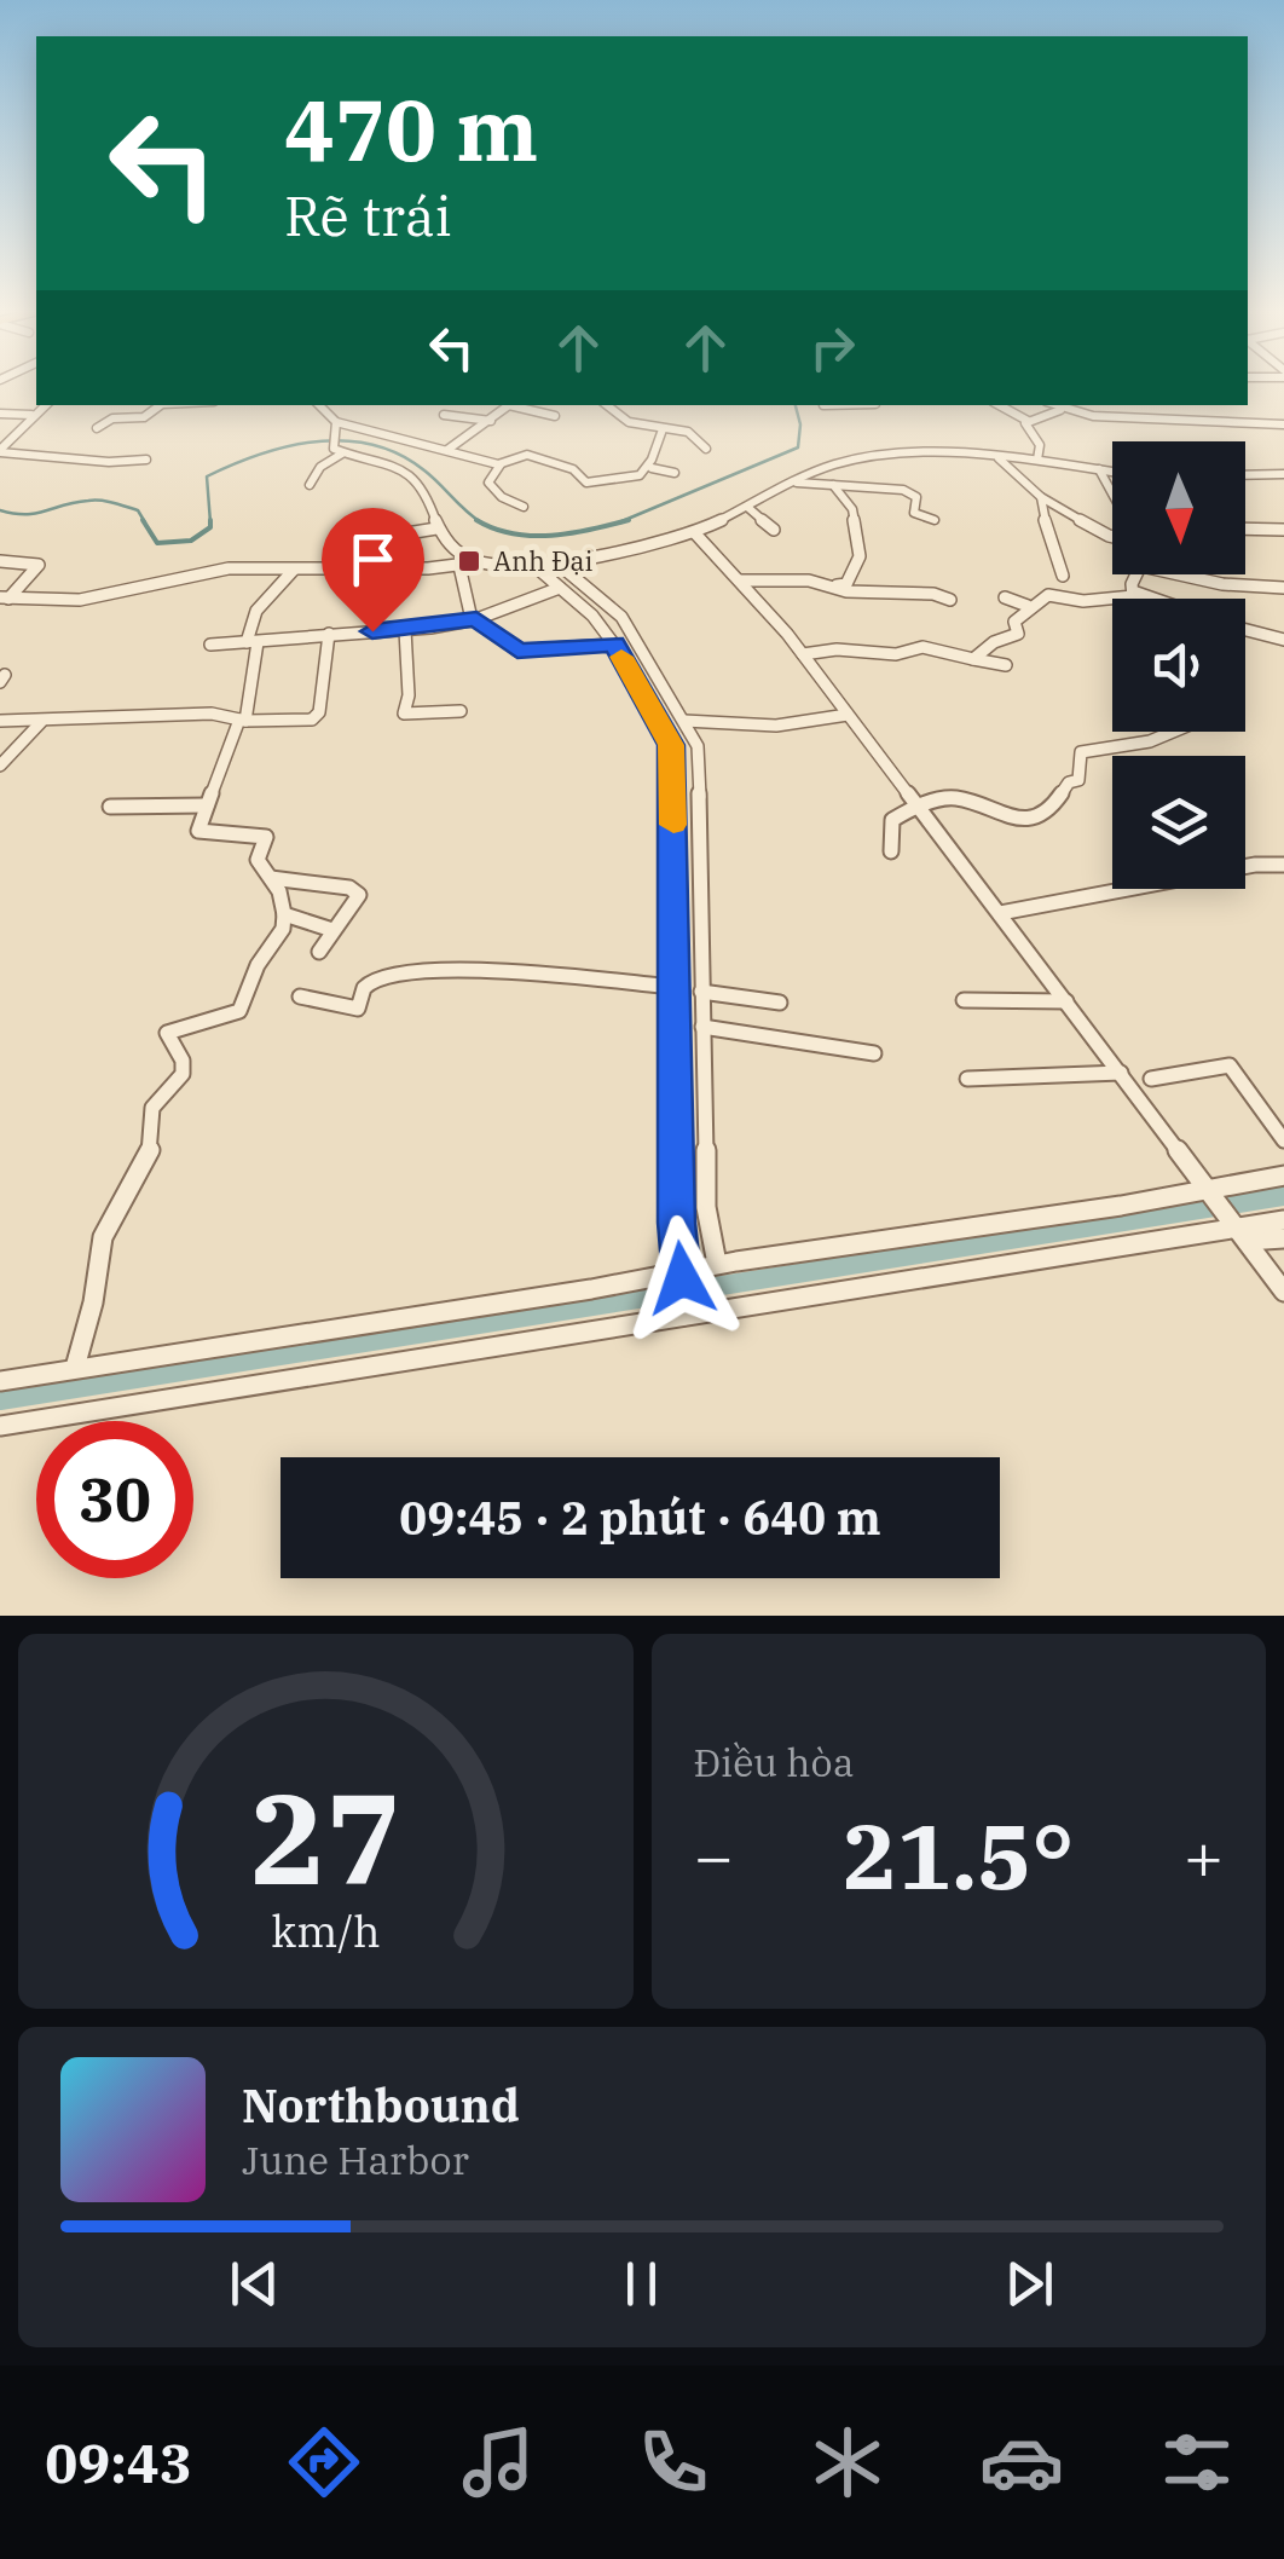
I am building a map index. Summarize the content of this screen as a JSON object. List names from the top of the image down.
{
  "places": {
    "transit": ["Anh Đại"]
  },
  "north": "bottom",
  "page": {
    "turn": ["470 m", "Rẽ trái"],
    "limit": "30",
    "trip": "09:45 · 2 phút · 640 m",
    "tile": "Điều hòa",
    "heat": ["−", "21.5°", "+"],
    "song": ["Northbound", "June Harbor"],
    "tabs": "09:43",
    "gauge": ["27", "km/h"]
  }
}
